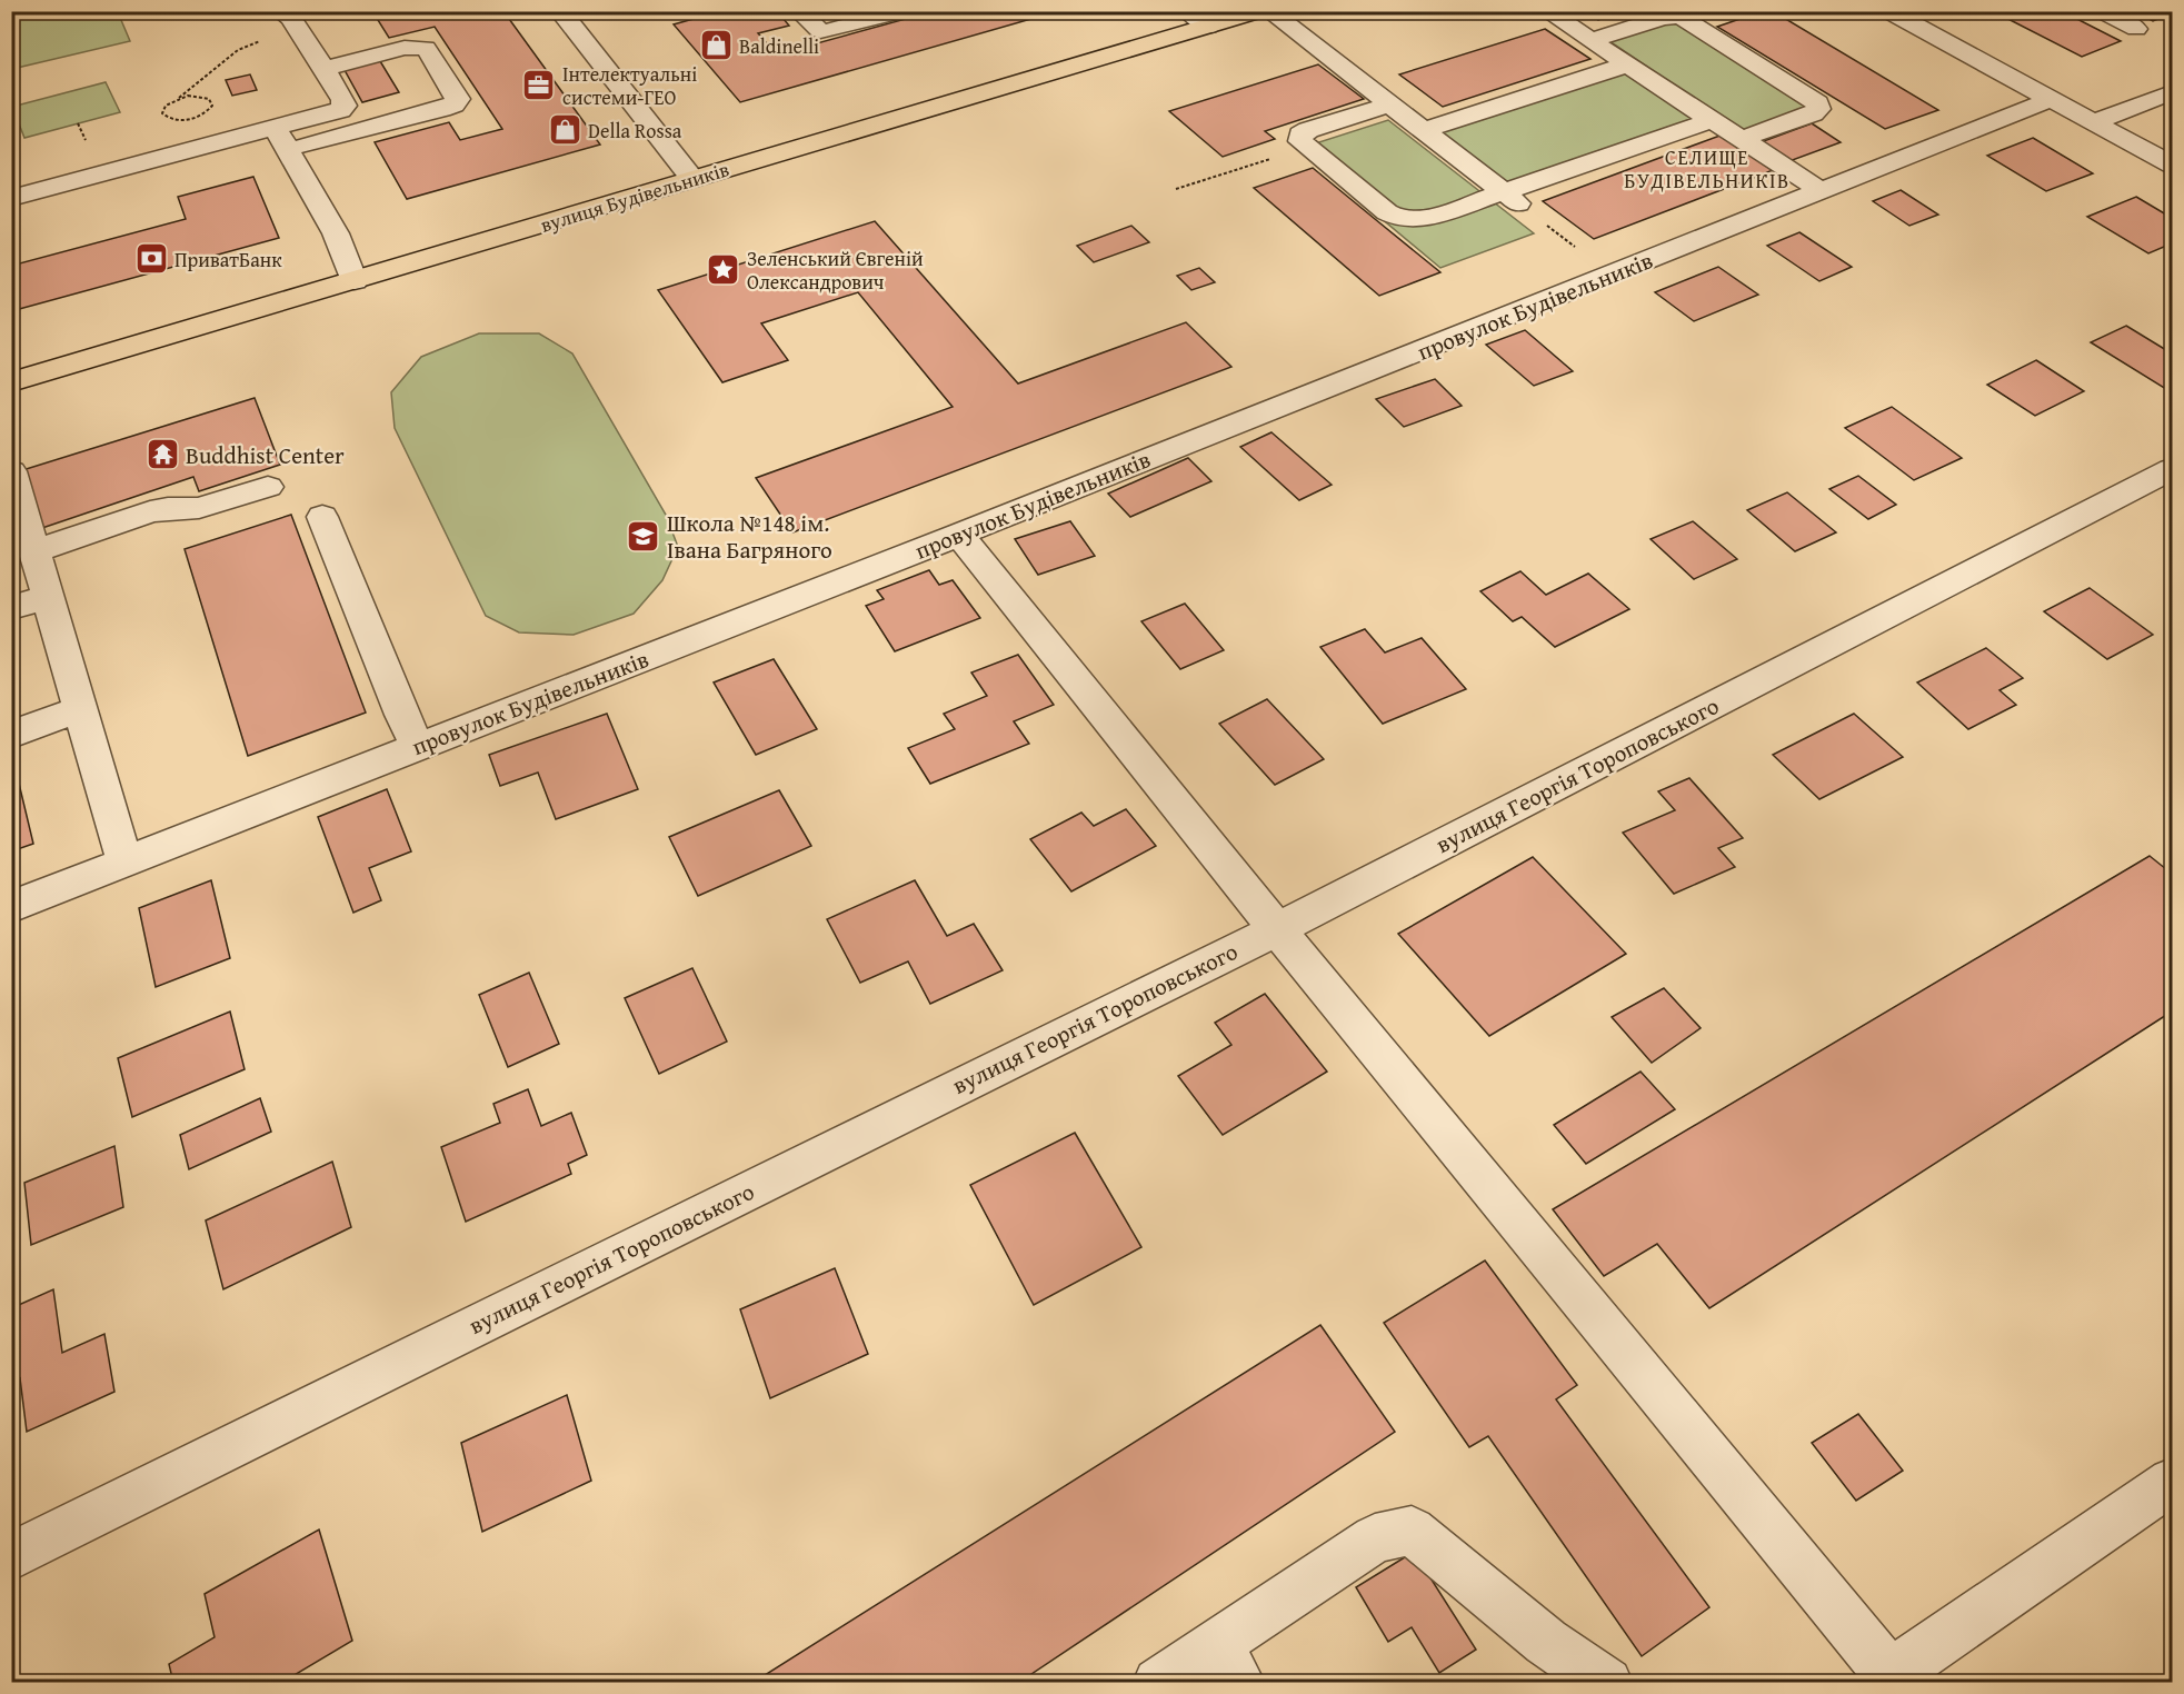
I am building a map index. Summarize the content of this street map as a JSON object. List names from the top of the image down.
{
  "streets": {
    "main road": ["вулиця Будівельників"],
    "street": ["провулок Будівельників", "вулиця Георгія Тороповського"]
  },
  "districts": ["СЕЛИЩЕ БУДІВЕЛЬНИКІВ"],
  "places": {
    "shop": ["Baldinelli", "Della Rossa"],
    "office": ["Інтелектуальні системи-ГЕО"],
    "bank": ["ПриватБанк"],
    "place": ["Зеленський Євгеній Олександрович"],
    "temple": ["Buddhist Center"],
    "school or university": ["Школа №148 ім. Івана Багряного"]
  }
}
